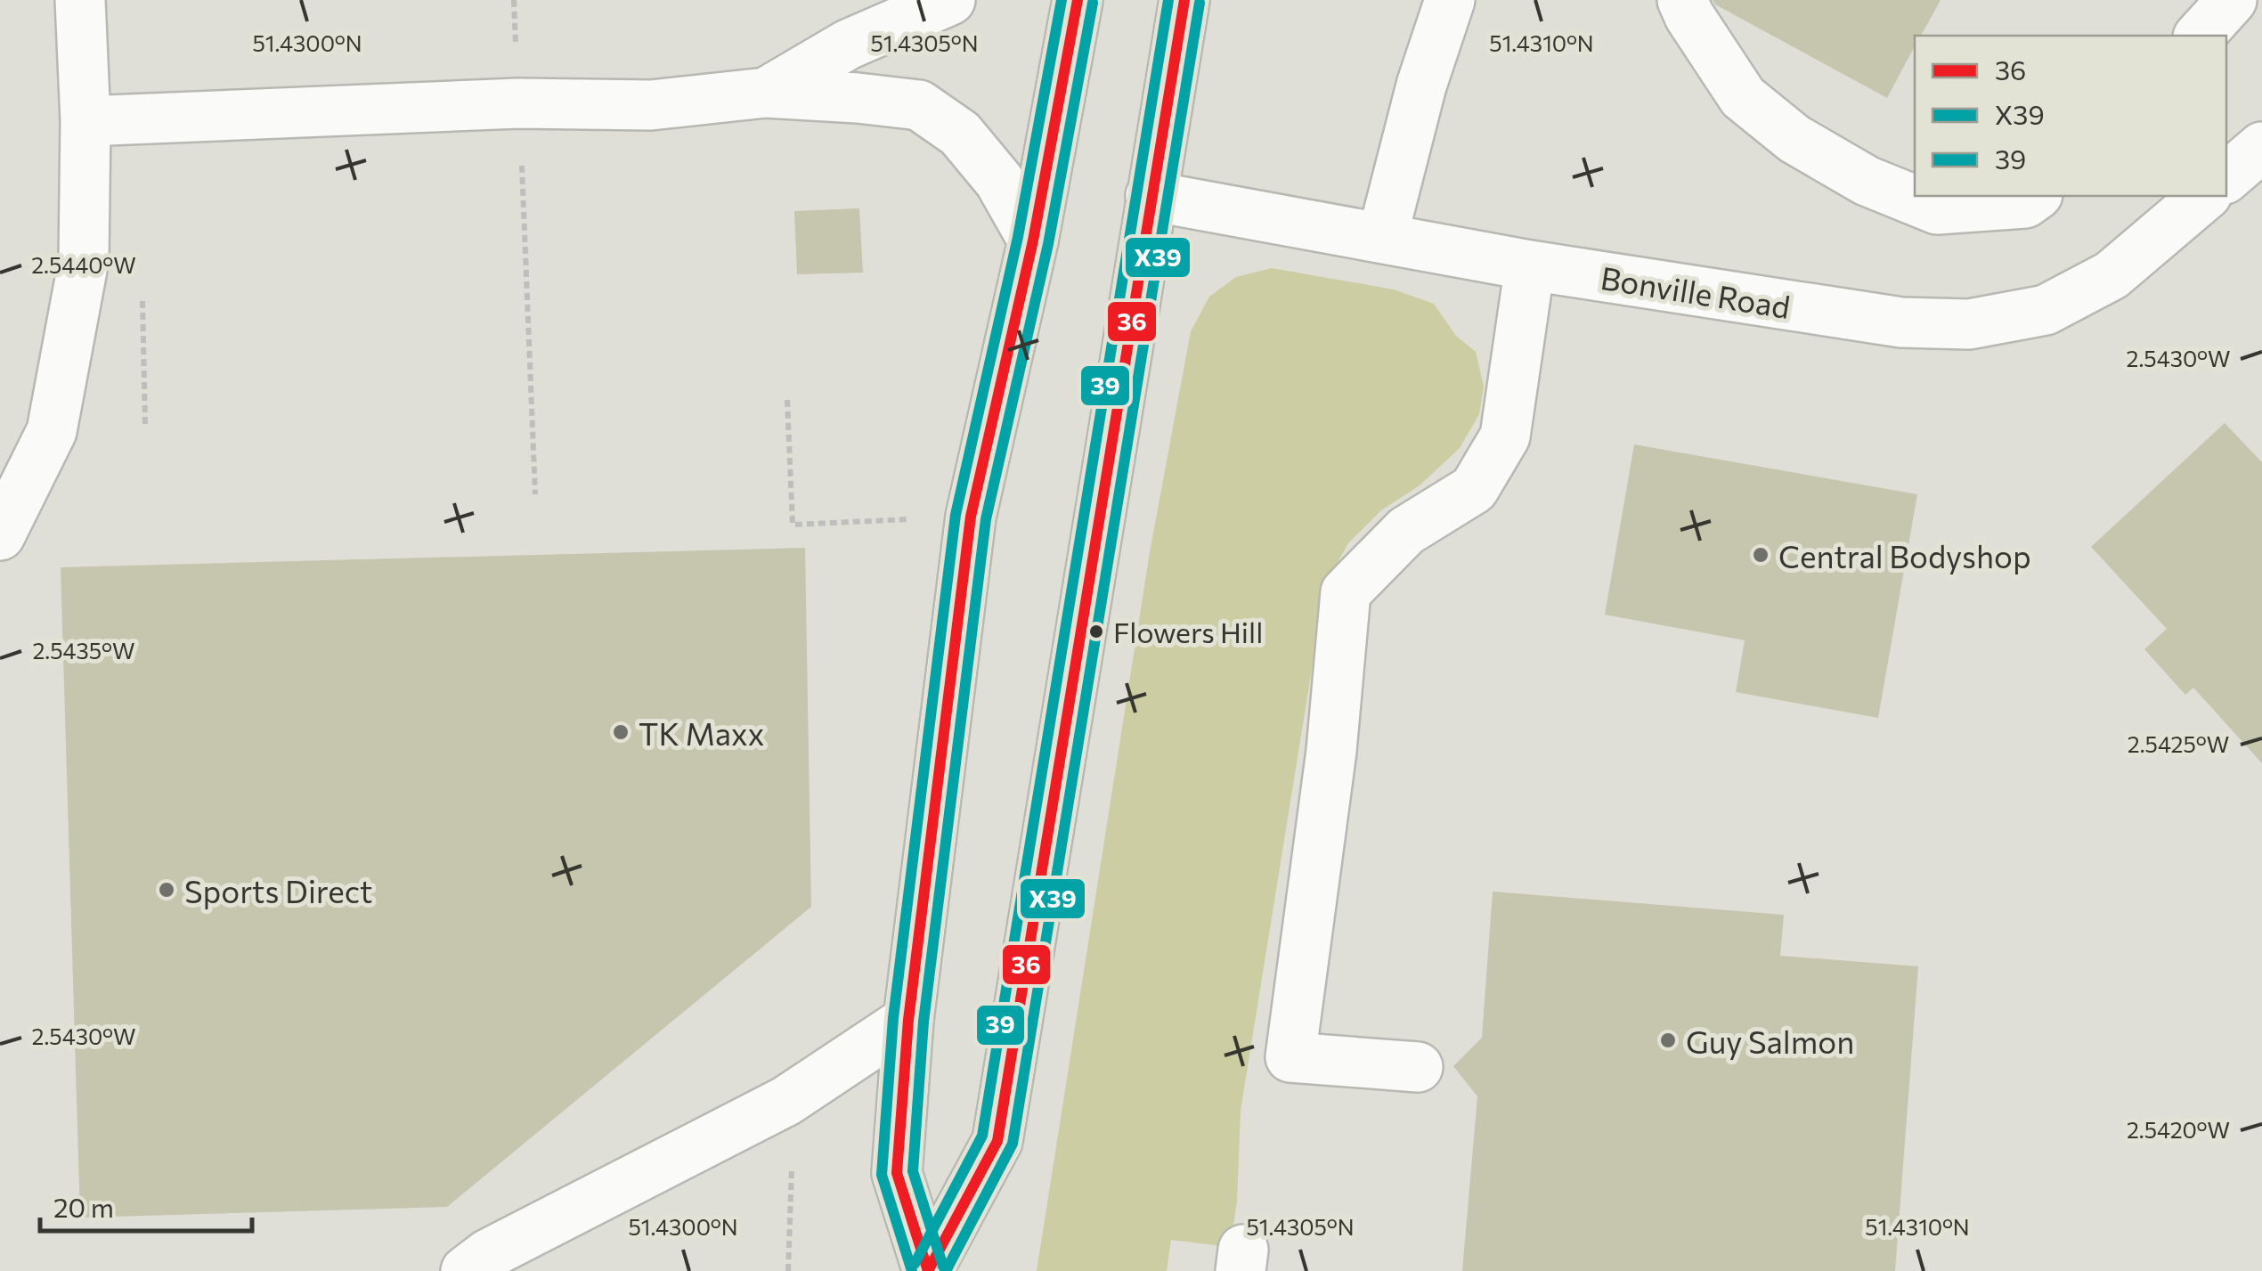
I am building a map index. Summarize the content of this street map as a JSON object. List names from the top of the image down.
{
  "streets": {
    "main road": ["Bonville Road"]
  },
  "places": [
    "Central Bodyshop",
    "Flowers Hill",
    "TK Maxx",
    "Sports Direct",
    "Guy Salmon"
  ],
  "lines": ["transit line 36", "transit line 39", "transit line X39"],
  "legend": ["36", "X39", "39"],
  "scale_bar": "20 m",
  "coordinates": [
    "51.4300°N",
    "51.4305°N",
    "51.4310°N",
    "2.5440°W",
    "2.5430°W",
    "2.5435°W",
    "2.5425°W",
    "2.5420°W"
  ]
}
